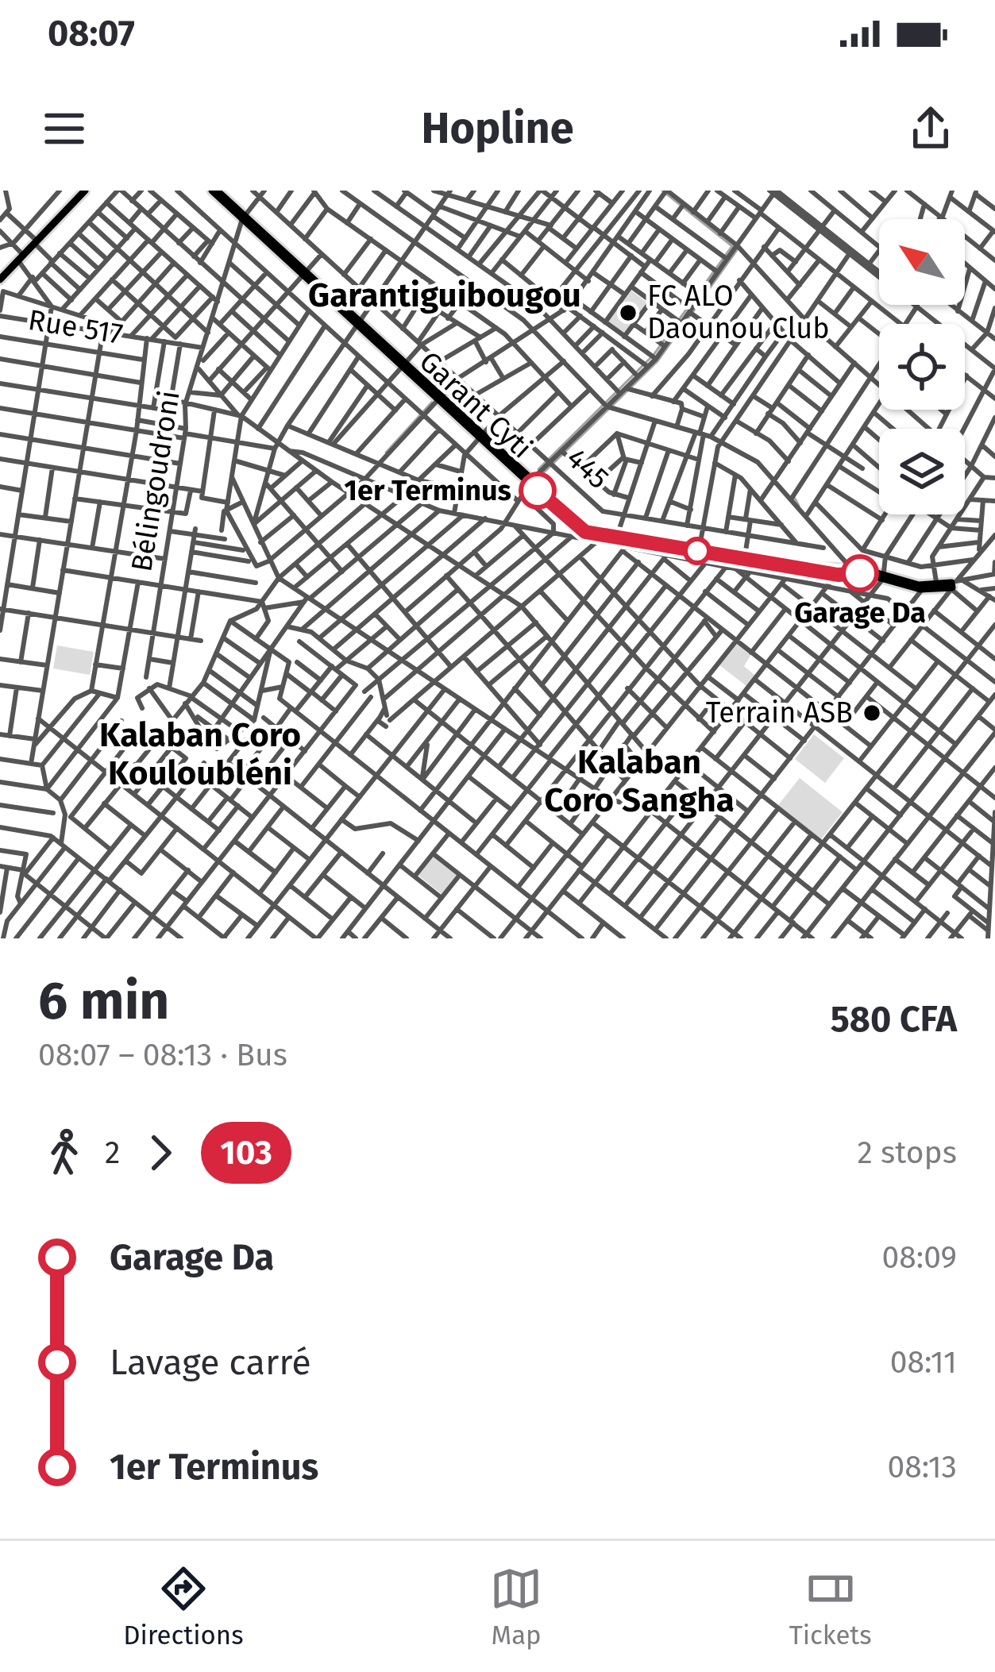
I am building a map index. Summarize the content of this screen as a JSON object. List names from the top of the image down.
{
  "streets": {
    "main road": ["Garant Cyti"],
    "street": ["Rue 517", "445", "Bélingoudroni"]
  },
  "crossings": [
    ["Garant Cyti", "Bélingoudroni"],
    ["445", "Bélingoudroni"]
  ],
  "districts": ["Garantiguibougou", "Kalaban Coro Kouloubléni", "Kalaban Coro Sangha"],
  "places": [
    "FC ALO Daounou Club",
    "1er Terminus",
    "Garage Da",
    "Terrain ASB"
  ],
  "lines": ["bus line 103"],
  "north": "top left",
  "page": {
    "status": "08:07",
    "header": "Hopline",
    "heading": ["6 min", "08:07 – 08:13 · Bus", "580 CFA"],
    "legs": ["2", "103", "2 stops"],
    "list": [
      {
        "name": "Garage Da",
        "value": "08:09"
      },
      {
        "name": "Lavage carré",
        "value": "08:11"
      },
      {
        "name": "1er Terminus",
        "value": "08:13"
      }
    ],
    "tabs": ["Directions", "Map", "Tickets"]
  }
}
